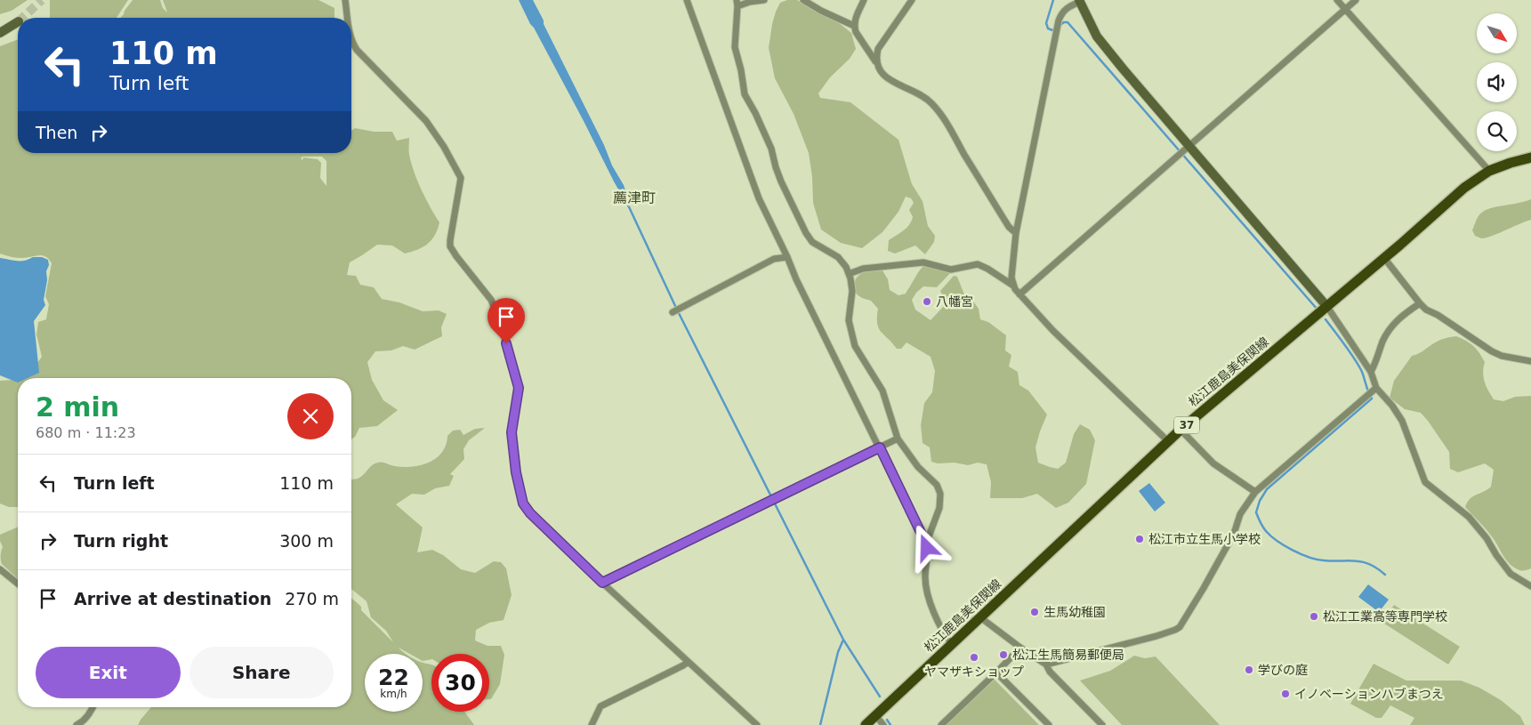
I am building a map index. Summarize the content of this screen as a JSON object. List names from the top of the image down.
{
  "streets": {
    "main road": ["松江鹿島美保関線", "37"]
  },
  "districts": ["薦津町"],
  "places": [
    "八幡宮",
    "松江市立生馬小学校",
    "生馬幼稚園",
    "松江工業高等専門学校",
    "松江生馬簡易郵便局",
    "ヤマザキショップ",
    "学びの庭",
    "イノベーションハブまつえ"
  ],
  "north": "bottom right",
  "page": {
    "turn": ["110 m", "Turn left"],
    "then": "Then",
    "heading": ["2 min", "680 m · 11:23"],
    "list": [
      {
        "name": "Turn left",
        "value": "110 m"
      },
      {
        "name": "Turn right",
        "value": "300 m"
      },
      {
        "name": "Arrive at destination",
        "value": "270 m"
      }
    ],
    "buttons": ["Exit", "Share"],
    "speed": "22 km/h",
    "limit": "30"
  }
}
